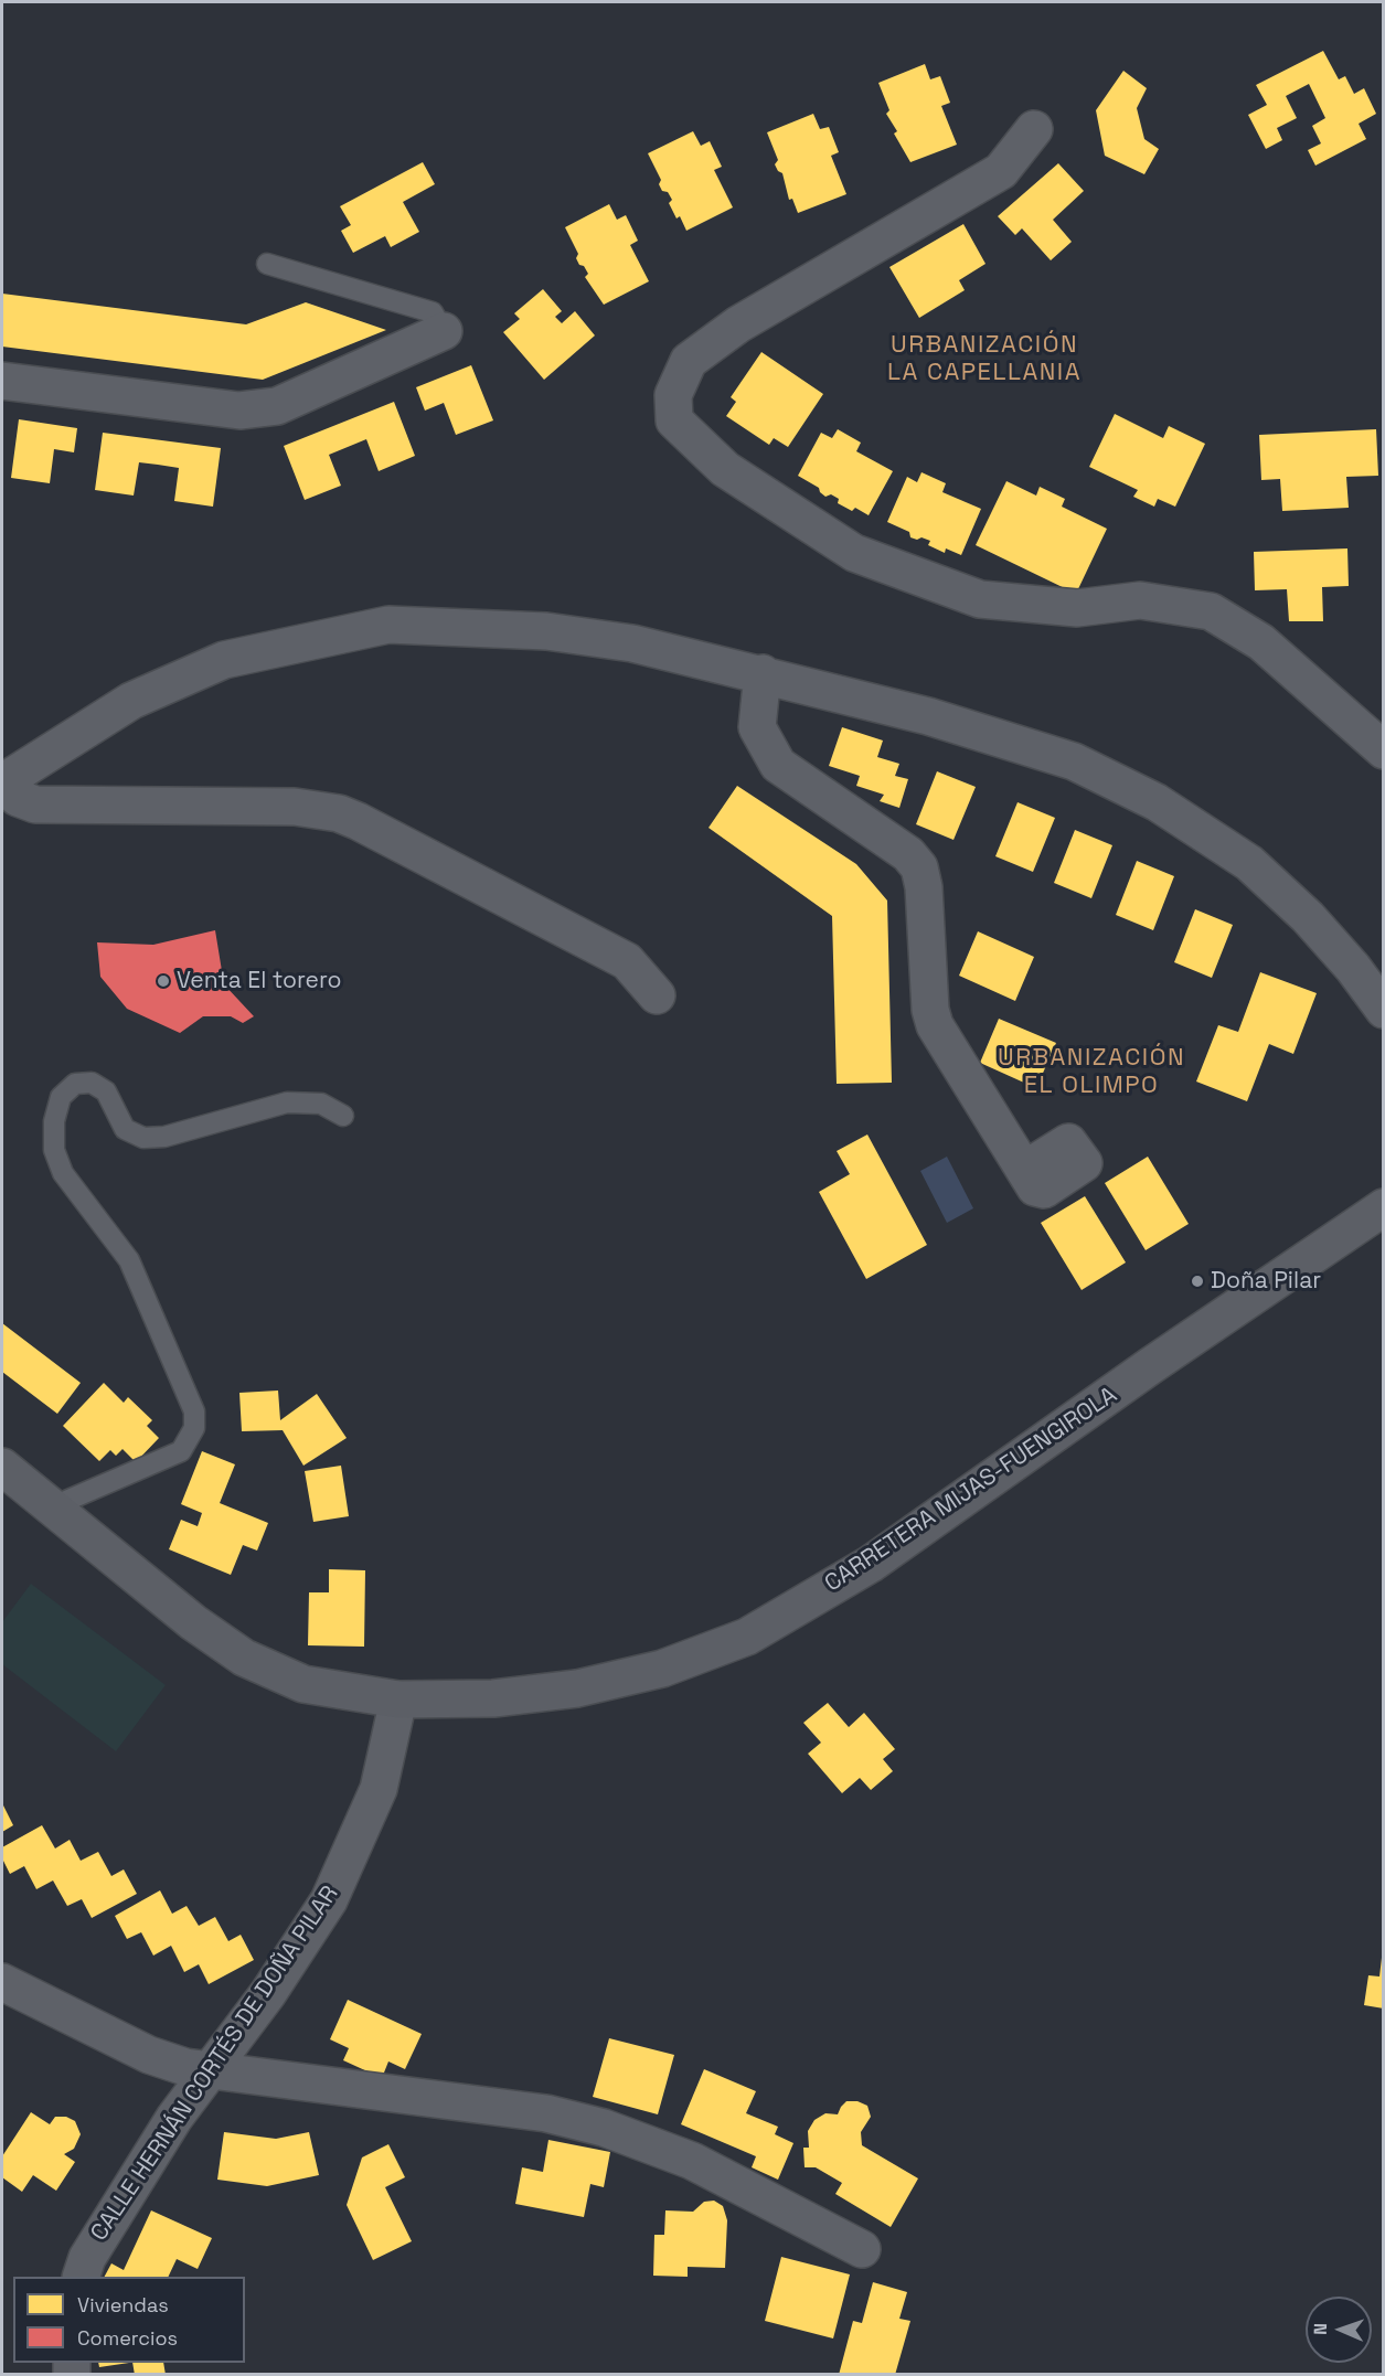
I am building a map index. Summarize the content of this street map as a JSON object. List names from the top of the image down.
{
  "streets": {
    "main road": ["CARRETERA MIJAS-FUENGIROLA"],
    "street": ["CALLE HERNÁN CORTÉS DE DOÑA PILAR"]
  },
  "crossings": [
    ["CARRETERA MIJAS-FUENGIROLA", "CALLE HERNÁN CORTÉS DE DOÑA PILAR"]
  ],
  "districts": ["URBANIZACIÓN LA CAPELLANIA", "URBANIZACIÓN EL OLIMPO"],
  "places": ["Venta El torero", "Doña Pilar"],
  "legend": ["Viviendas", "Comercios"],
  "north": "left"
}
